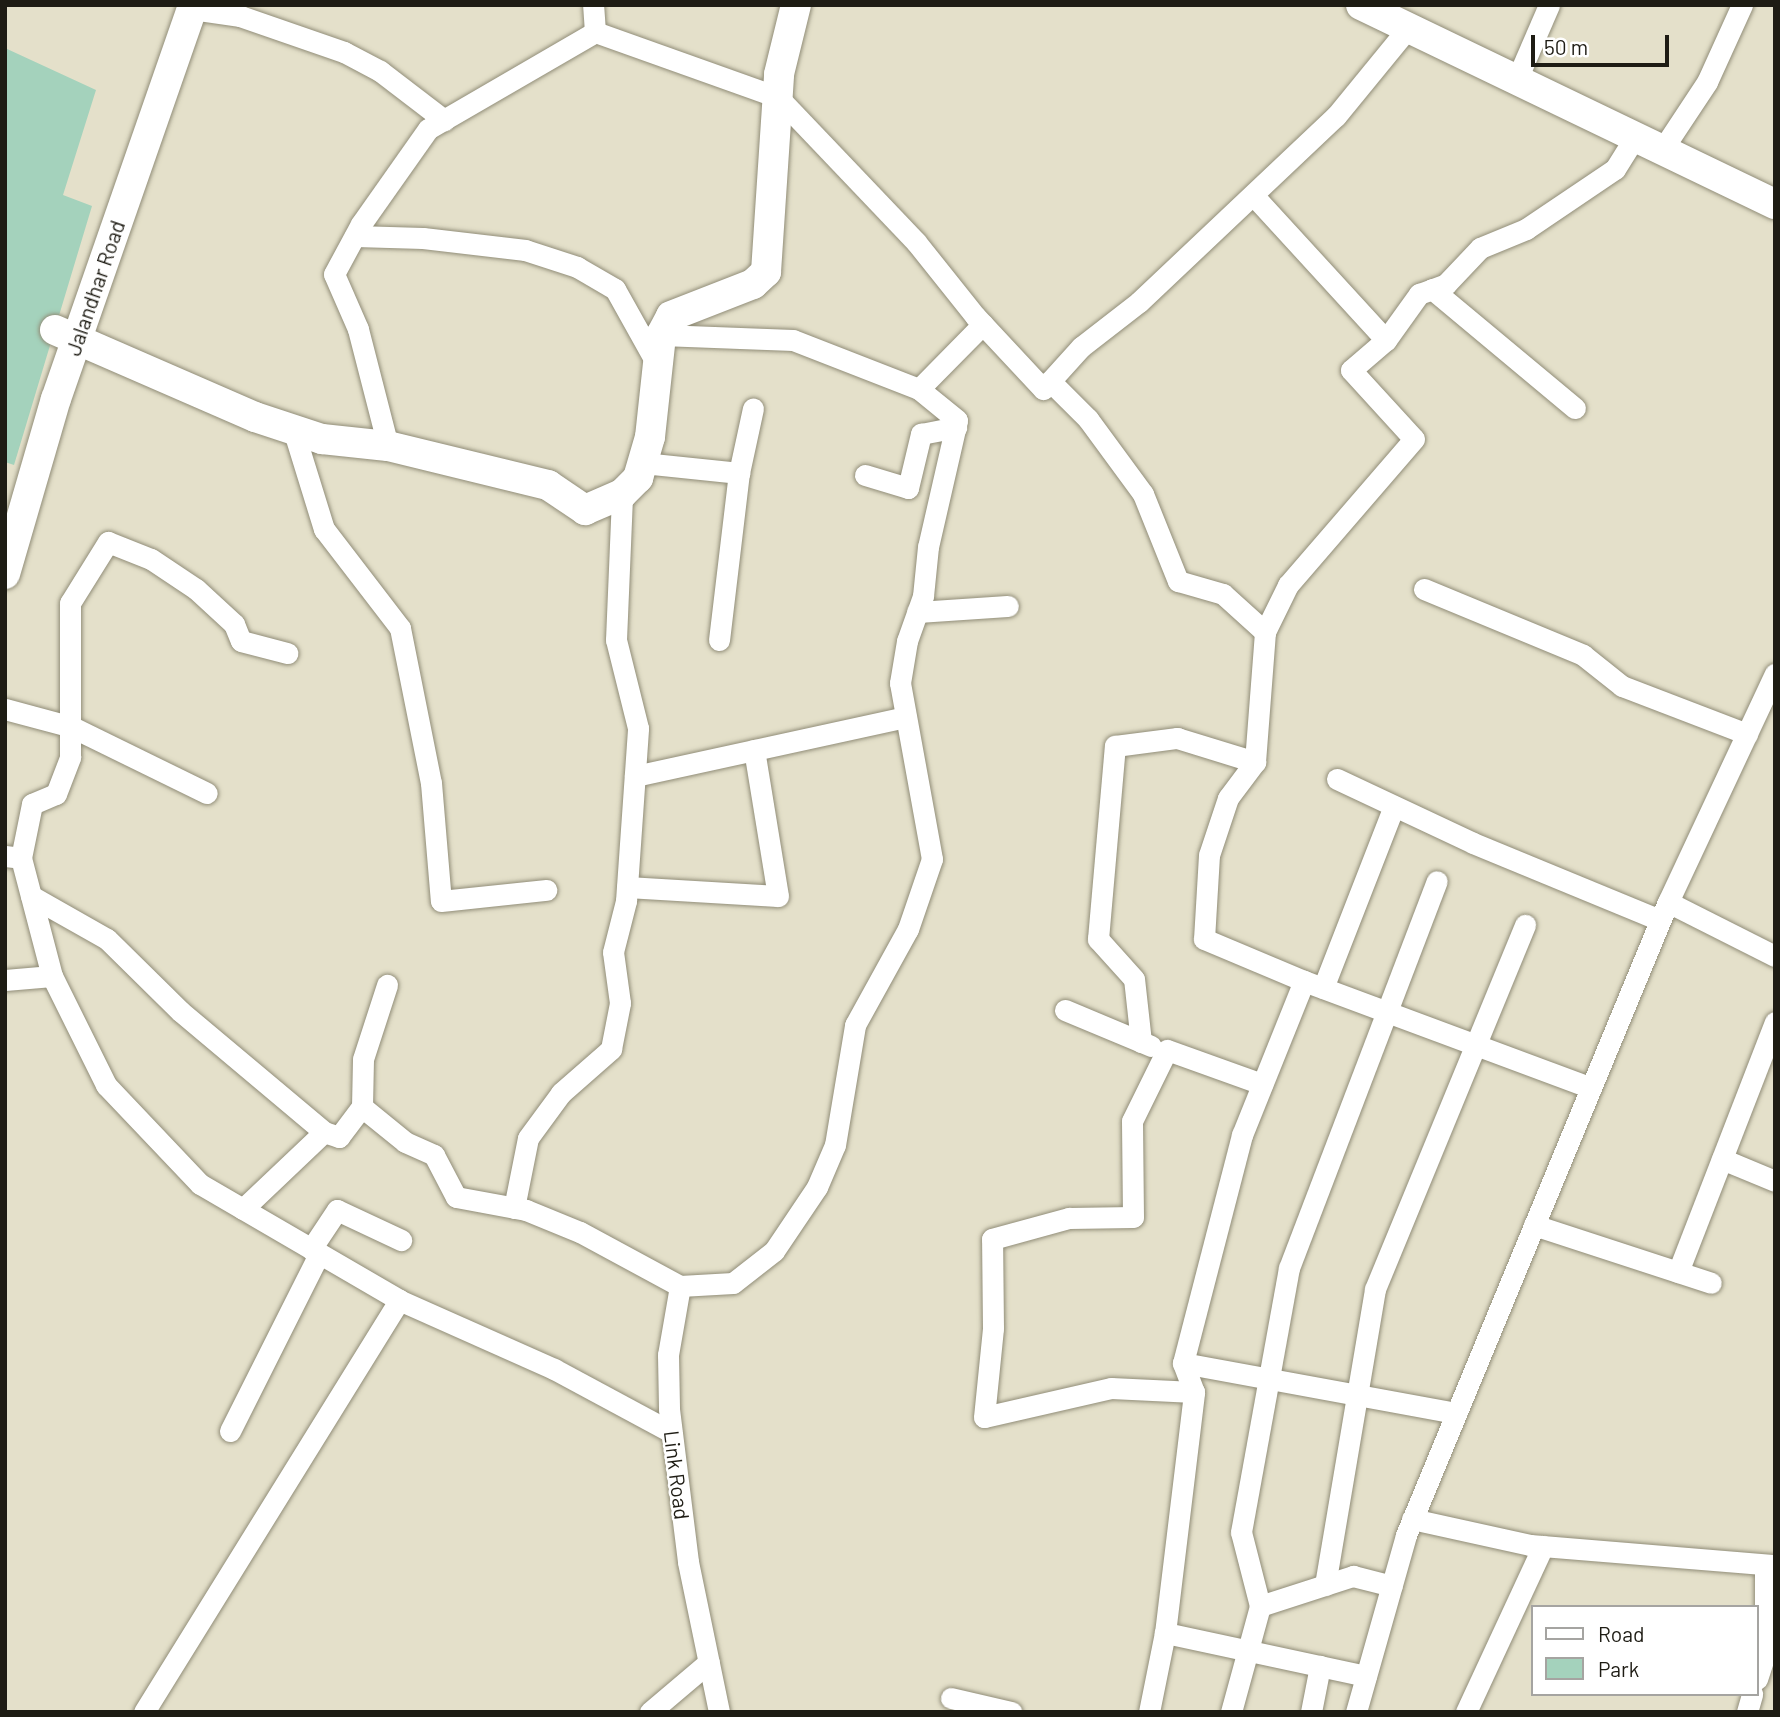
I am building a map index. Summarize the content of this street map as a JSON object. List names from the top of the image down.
{
  "streets": {
    "street": ["Jalandhar Road", "Link Road"]
  },
  "legend": ["Road", "Park"],
  "scale_bar": "50 m"
}
